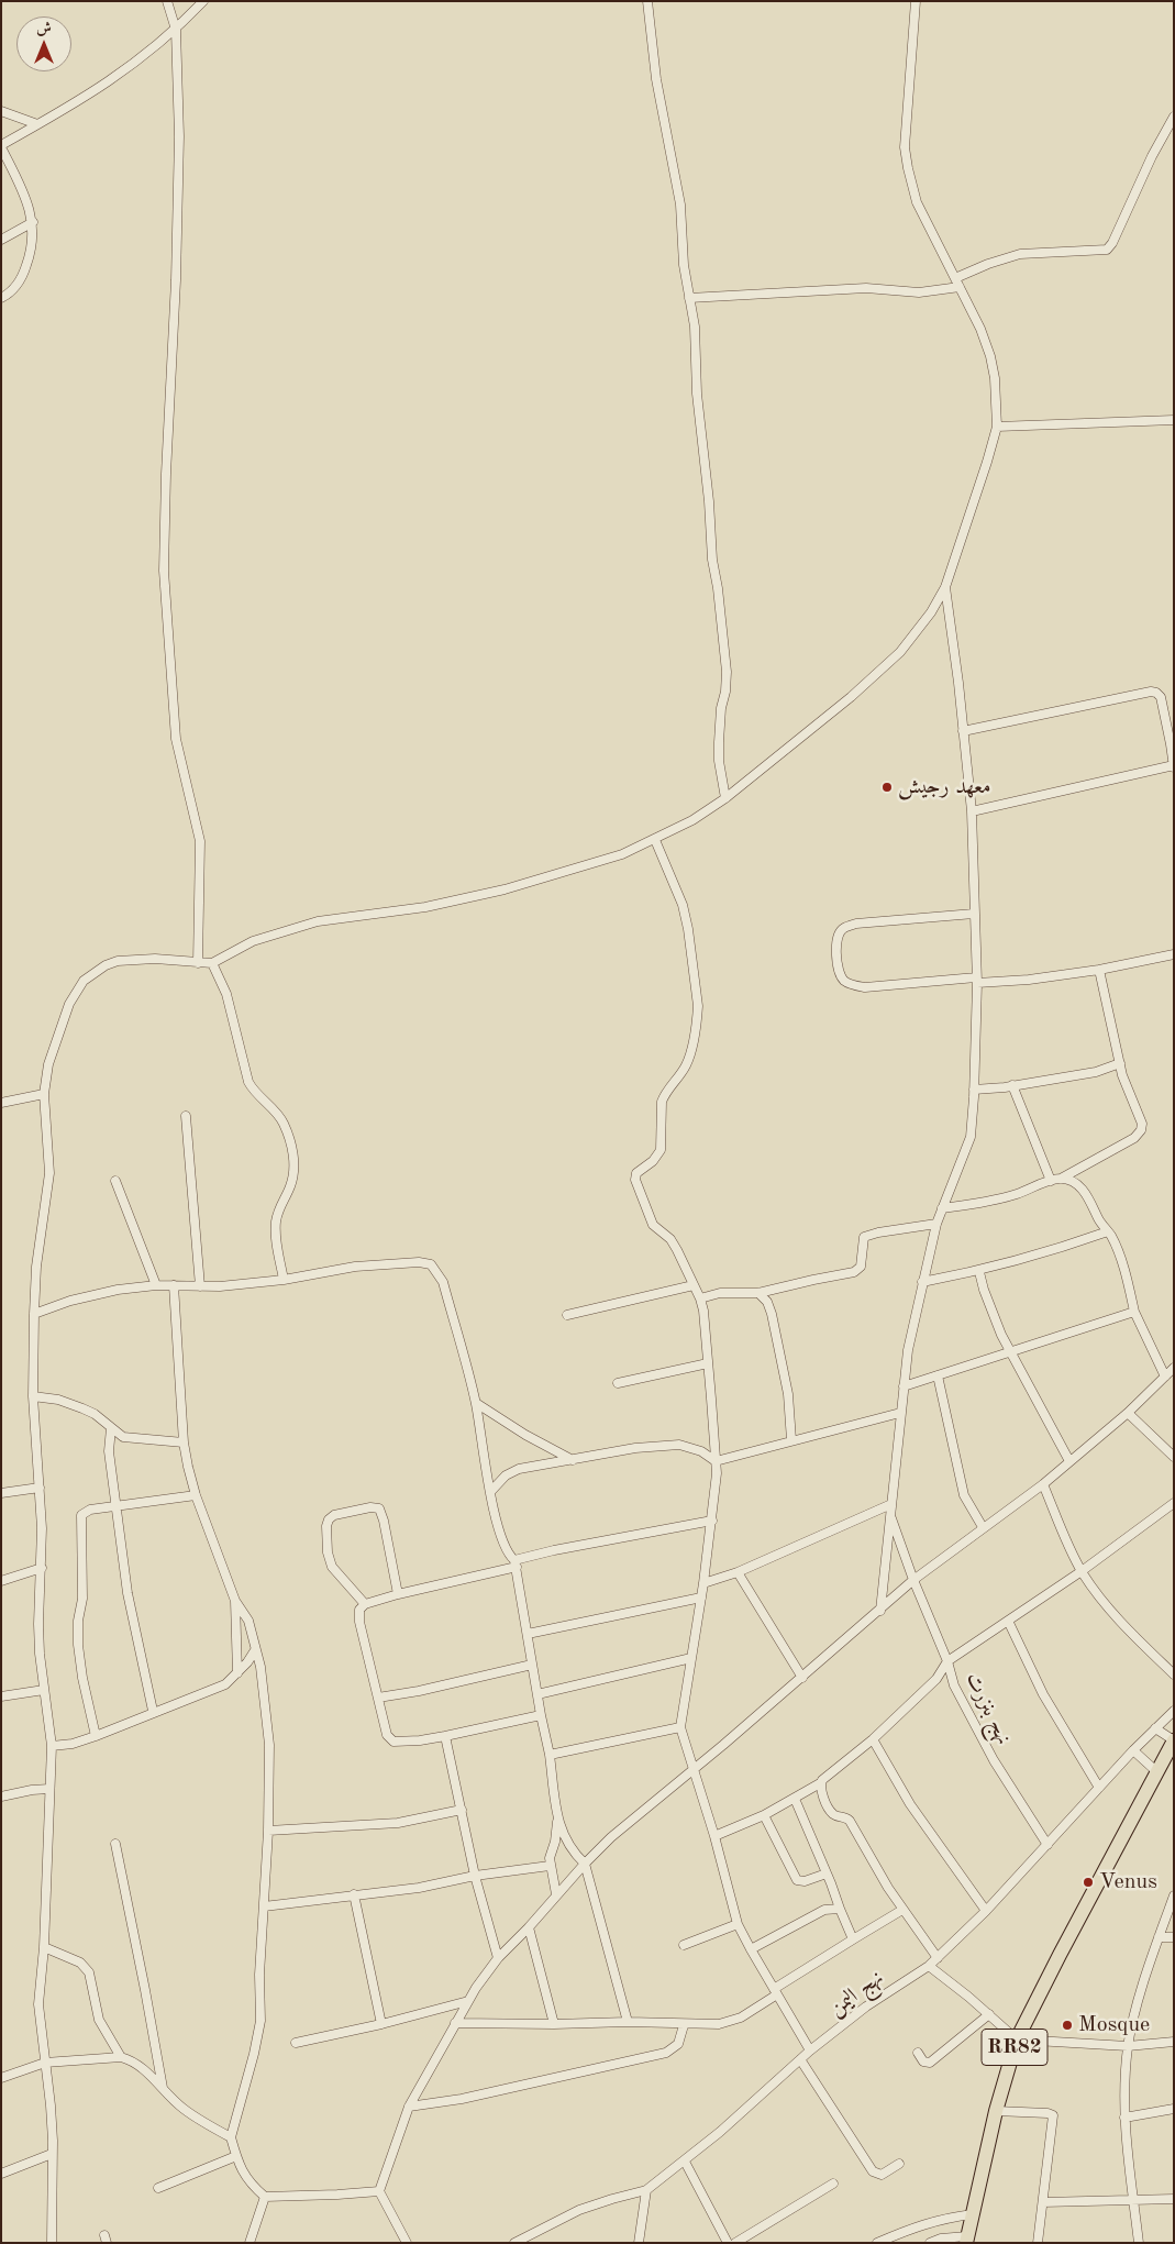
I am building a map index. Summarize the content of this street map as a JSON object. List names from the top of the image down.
{
  "streets": {
    "main road": ["RR82"],
    "street": ["نهج بنزرت", "نهج اليمن"]
  },
  "crossings": [
    ["نهج بنزرت", "نهج اليمن"]
  ],
  "places": ["معهد رجيش", "Venus", "Mosque"],
  "north": "top"
}
